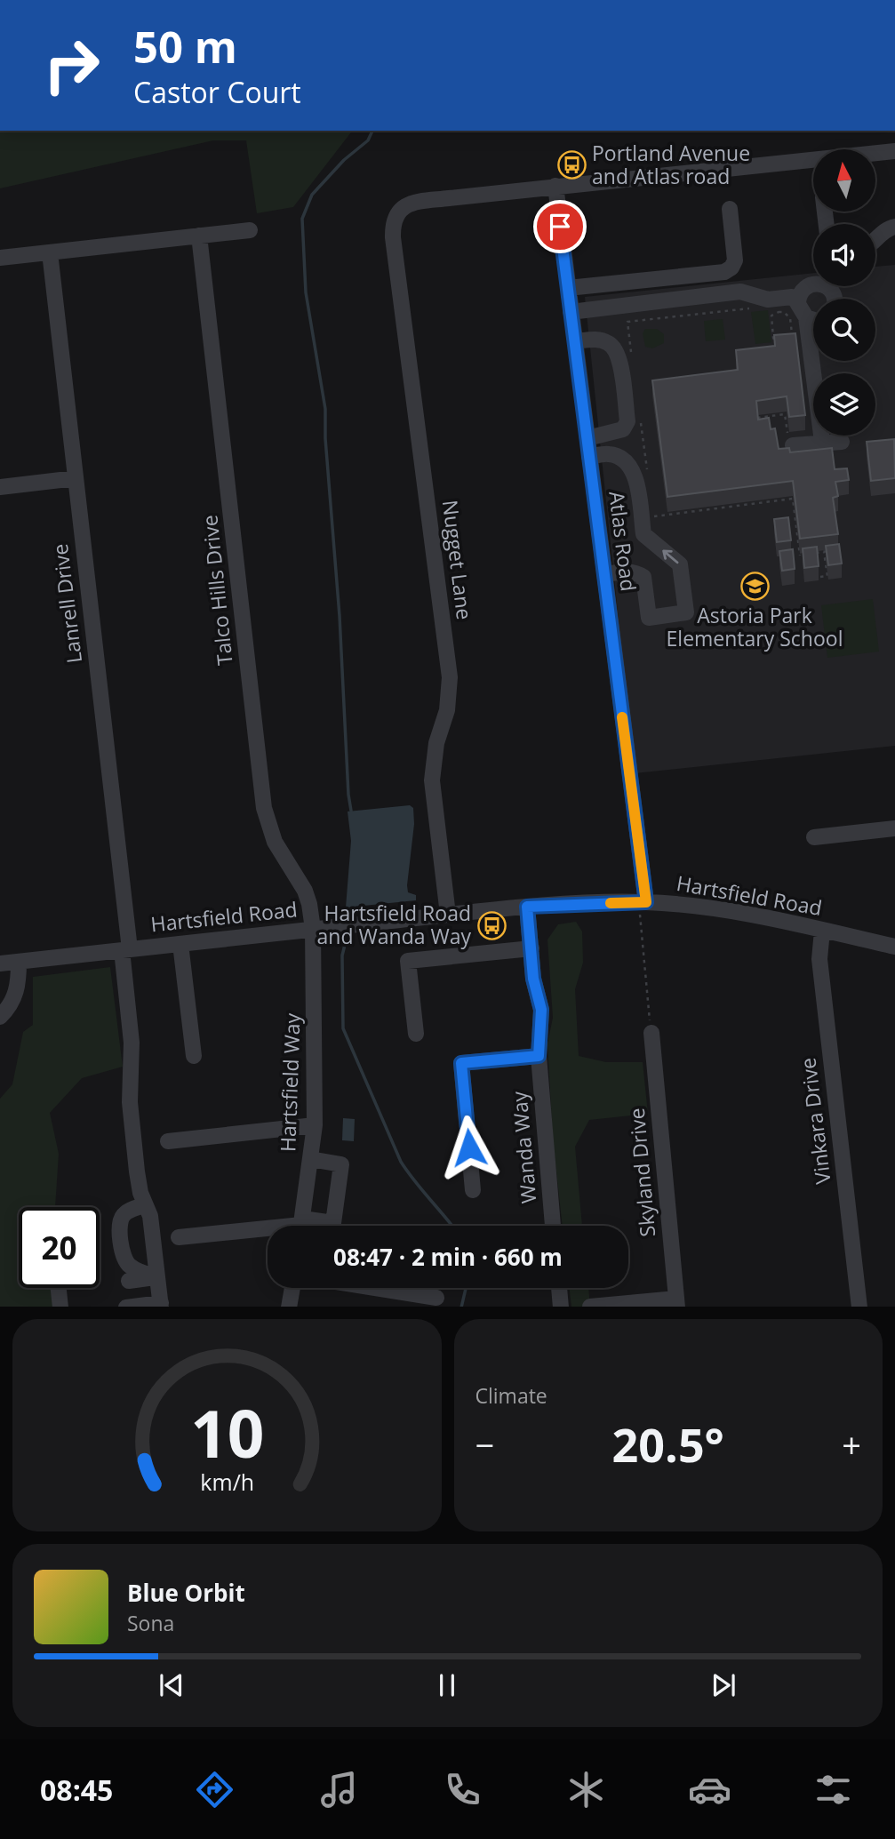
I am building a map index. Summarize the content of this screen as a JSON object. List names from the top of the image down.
{
  "streets": {
    "street": [
      "Atlas Road",
      "Nugget Lane",
      "Talco Hills Drive",
      "Lanrell Drive",
      "Hartsfield Road",
      "Hartsfield Way",
      "Vinkara Drive",
      "Wanda Way",
      "Skyland Drive"
    ]
  },
  "crossings": [
    ["Atlas Road", "Nugget Lane"],
    ["Atlas Road", "Hartsfield Road"],
    ["Nugget Lane", "Hartsfield Road"],
    ["Talco Hills Drive", "Hartsfield Road"],
    ["Talco Hills Drive", "Hartsfield Way"],
    ["Lanrell Drive", "Hartsfield Road"],
    ["Hartsfield Road", "Hartsfield Way"],
    ["Hartsfield Road", "Vinkara Drive"],
    ["Hartsfield Road", "Wanda Way"]
  ],
  "places": {
    "bus stop": ["Portland Avenue and Atlas road", "Hartsfield Road and Wanda Way"],
    "school or university": ["Astoria Park Elementary School"]
  },
  "north": "top",
  "page": {
    "turn": ["50 m", "Castor Court"],
    "limit": "20",
    "trip": "08:47 · 2 min · 660 m",
    "tile": "Climate",
    "heat": ["−", "20.5°", "+"],
    "song": ["Blue Orbit", "Sona"],
    "tabs": "08:45",
    "gauge": ["10", "km/h"]
  }
}
